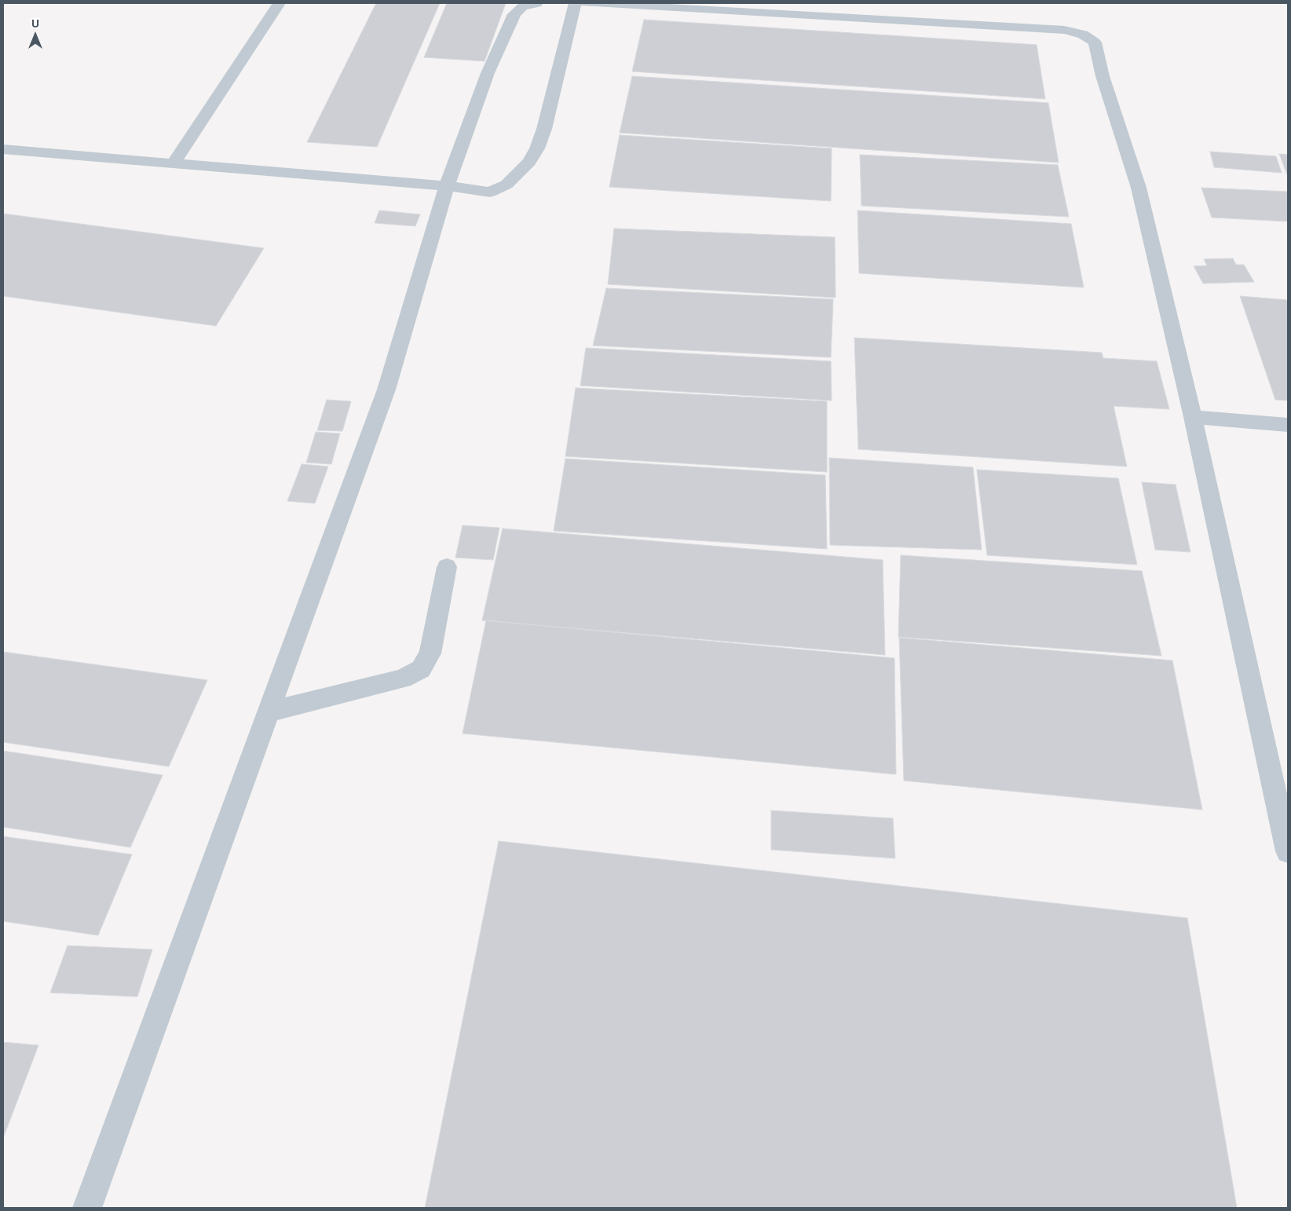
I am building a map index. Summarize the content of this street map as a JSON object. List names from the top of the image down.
{
  "north": "top"
}
